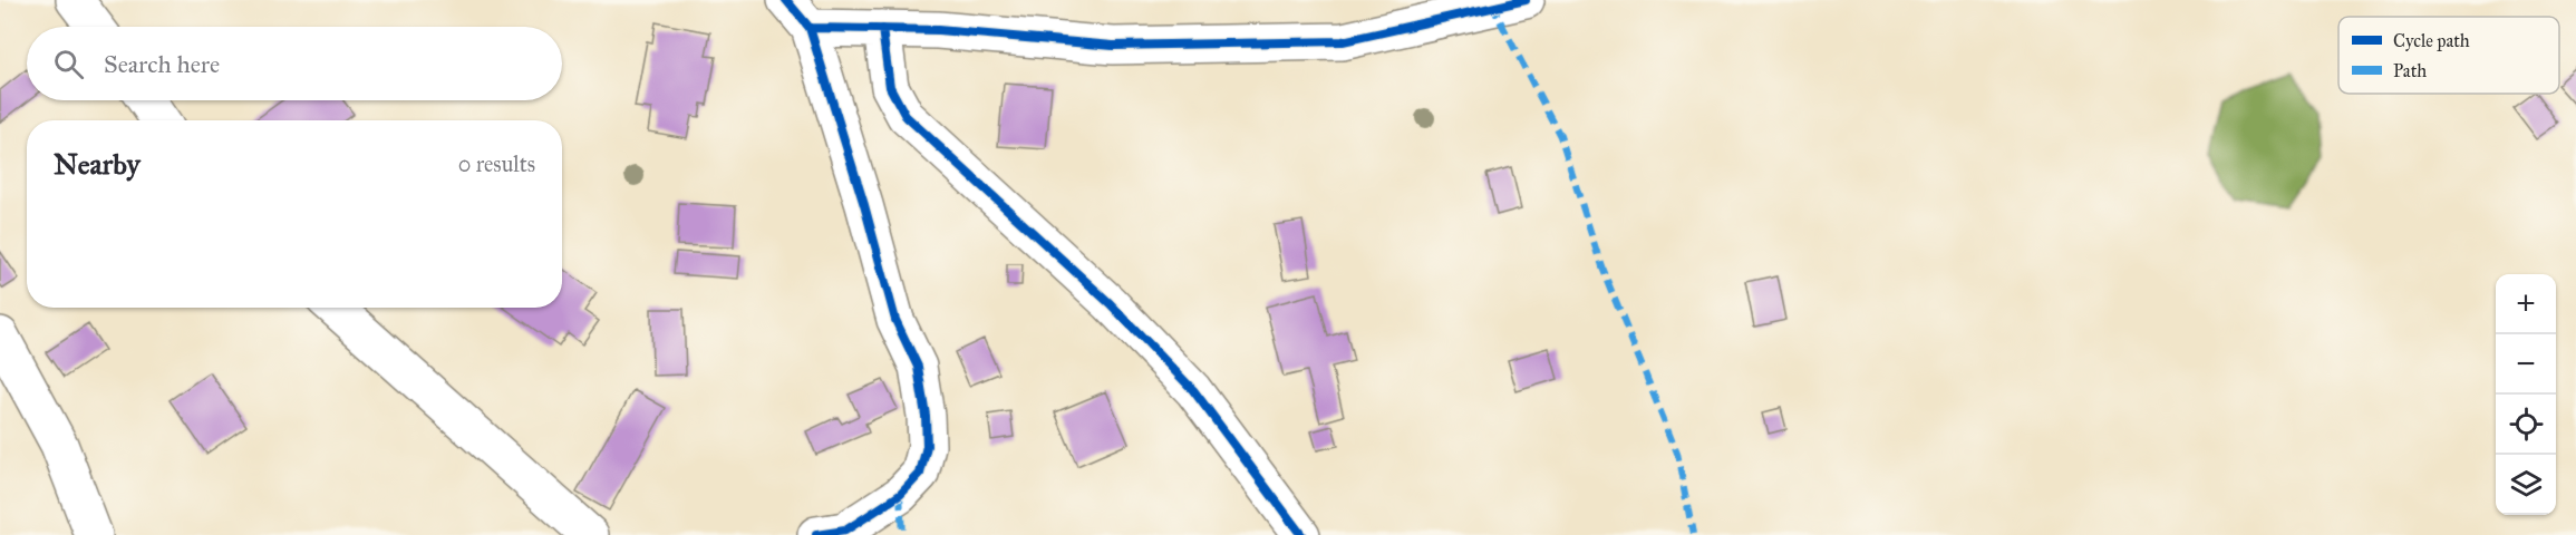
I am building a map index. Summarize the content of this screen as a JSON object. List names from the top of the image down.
{
  "legend": ["Cycle path", "Path"],
  "page": {
    "search": "Search here",
    "heading": ["Nearby", "0 results"],
    "map_buttons": ["+", "−"]
  }
}
